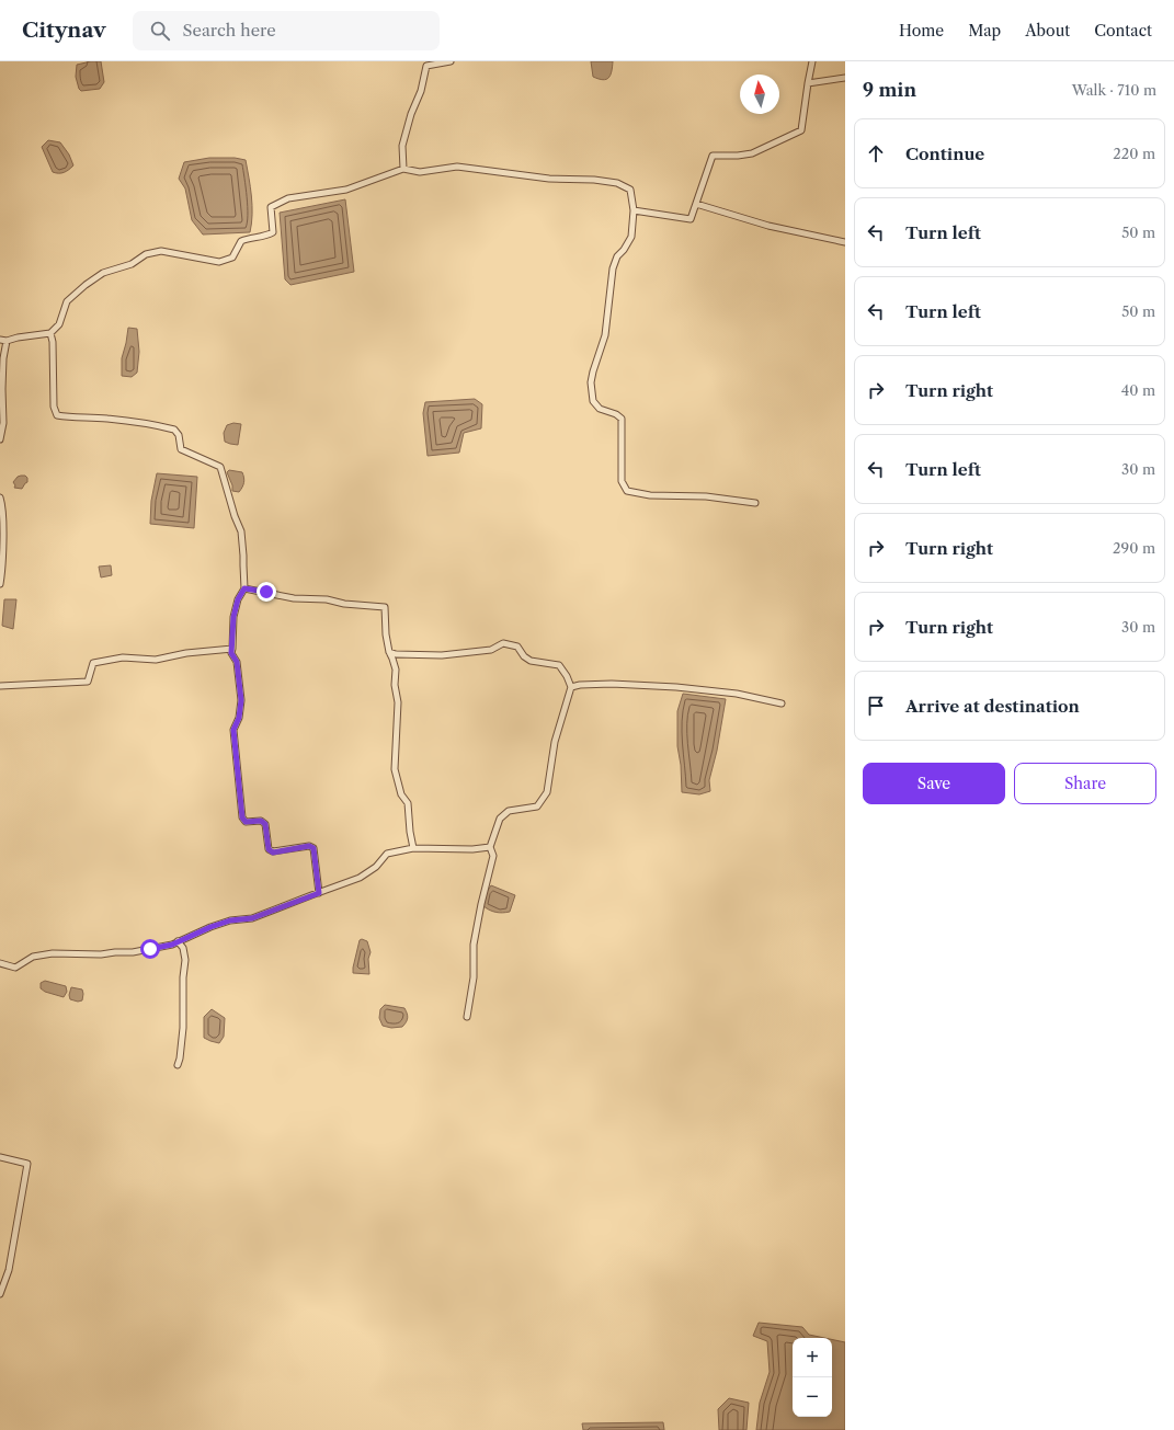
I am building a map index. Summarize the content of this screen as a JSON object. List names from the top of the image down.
{
  "north": "top",
  "page": {
    "header": "Citynav",
    "search": "Search here",
    "nav": [
      "Home",
      "Map",
      "About",
      "Contact"
    ],
    "heading": ["9 min", "Walk · 710 m"],
    "list": [
      ["Continue", "220 m"],
      ["Turn left", "50 m"],
      ["Turn left", "50 m"],
      ["Turn right", "40 m"],
      ["Turn left", "30 m"],
      ["Turn right", "290 m"],
      ["Turn right", "30 m"],
      "Arrive at destination"
    ],
    "buttons": ["Save", "Share"],
    "map_buttons": ["+", "−"]
  }
}
